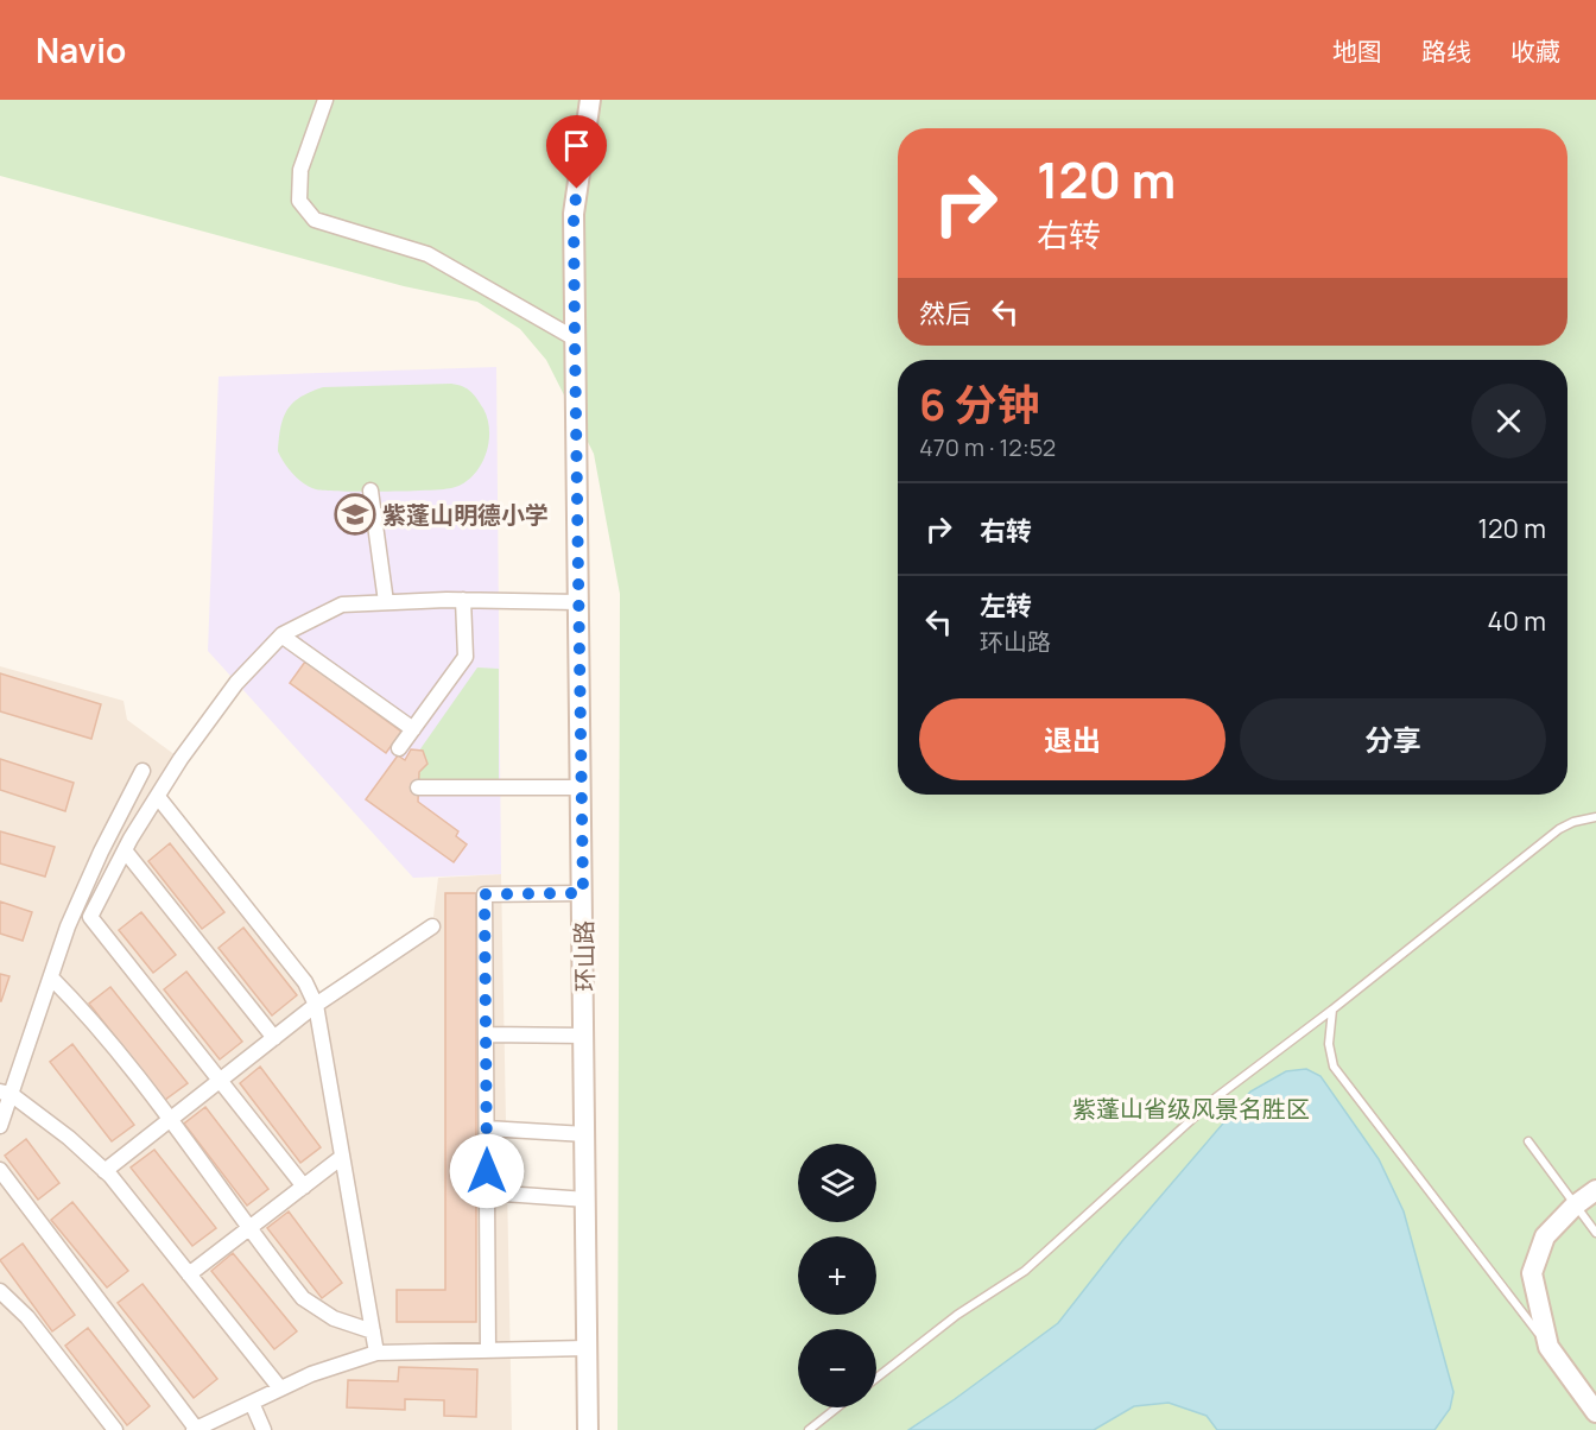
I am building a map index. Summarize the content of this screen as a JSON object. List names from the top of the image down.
{
  "streets": {
    "main road": ["环山路"]
  },
  "parks": ["紫蓬山省级风景名胜区"],
  "places": {
    "school or university": ["紫蓬山明德小学"]
  },
  "page": {
    "header": "Navio",
    "nav": ["地图", "路线", "收藏"],
    "turn": ["120 m", "右转"],
    "then": "然后",
    "heading": ["6 分钟", "470 m · 12:52"],
    "list": [
      {
        "name": "右转",
        "value": "120 m"
      },
      {
        "name": "左转",
        "note": "环山路",
        "value": "40 m"
      }
    ],
    "buttons": ["退出", "分享"],
    "map_buttons": ["+", "−"]
  }
}
